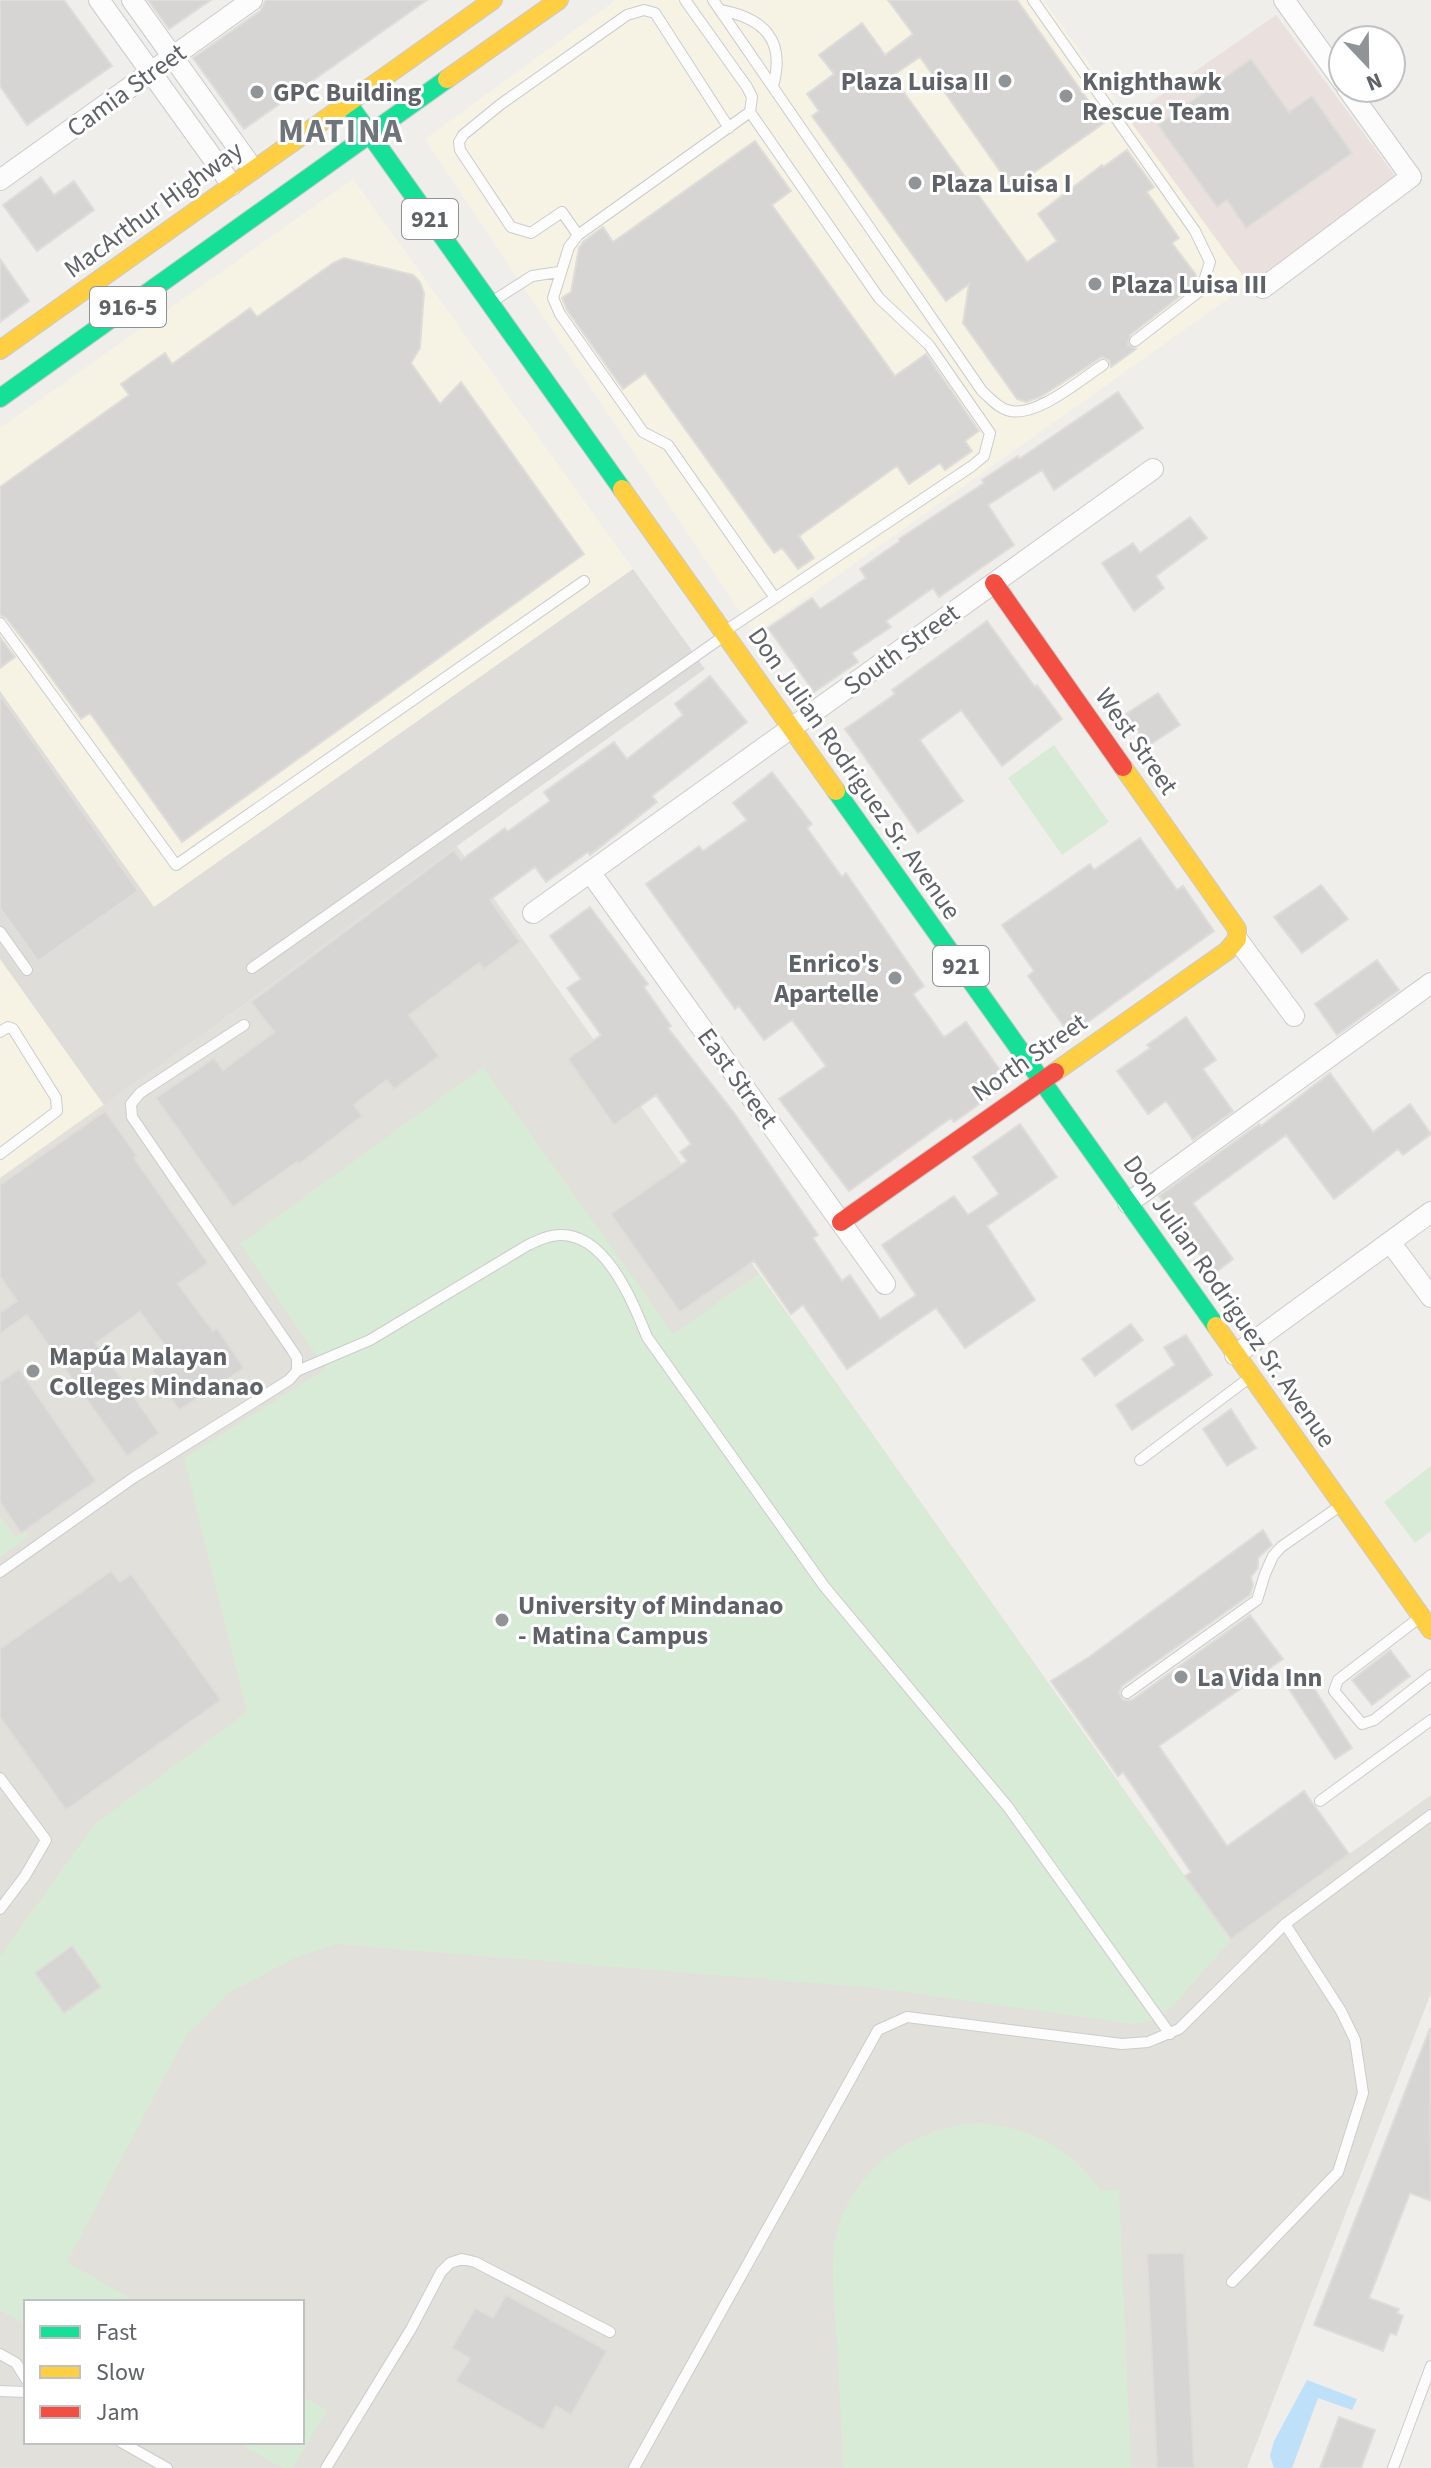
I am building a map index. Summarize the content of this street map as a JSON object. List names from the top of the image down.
{
  "streets": {
    "main road": [
      "MacArthur Highway",
      "921",
      "916-5",
      "West Street",
      "Don Julian Rodriguez Sr. Avenue",
      "North Street"
    ],
    "street": ["Camia Street", "South Street", "East Street"]
  },
  "crossings": [
    ["MacArthur Highway", "Don Julian Rodriguez Sr. Avenue"],
    ["916-5", "Don Julian Rodriguez Sr. Avenue"],
    ["South Street", "West Street"],
    ["South Street", "Don Julian Rodriguez Sr. Avenue"],
    ["South Street", "East Street"],
    ["West Street", "North Street"],
    ["Don Julian Rodriguez Sr. Avenue", "North Street"],
    ["North Street", "East Street"]
  ],
  "districts": ["MATINA"],
  "places": [
    "Plaza Luisa II",
    "GPC Building",
    "Knighthawk Rescue Team",
    "Plaza Luisa I",
    "Plaza Luisa III",
    "Enrico's Apartelle",
    "Mapúa Malayan Colleges Mindanao",
    "University of Mindanao - Matina Campus",
    "La Vida Inn"
  ],
  "legend": ["Fast", "Slow", "Jam"],
  "north": "bottom"
}
